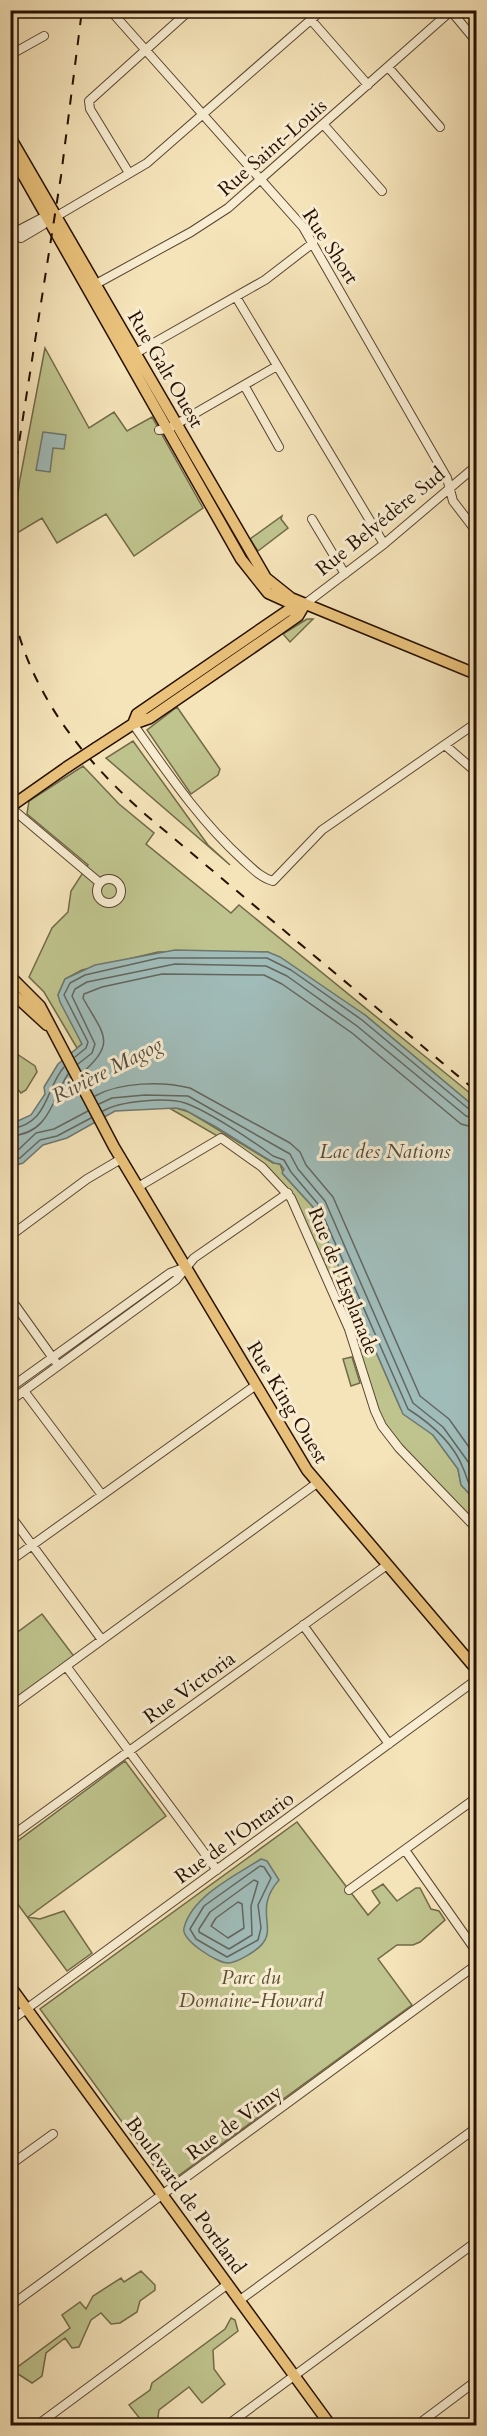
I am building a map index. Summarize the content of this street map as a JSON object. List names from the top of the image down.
{
  "streets": {
    "main road": [
      "Rue Galt Ouest",
      "Rue Belvédère Sud",
      "Rue King Ouest",
      "Boulevard de Portland"
    ],
    "street": [
      "Rue Saint-Louis",
      "Rue Short",
      "Rue de l'Esplanade",
      "Rue Victoria",
      "Rue de l'Ontario",
      "Rue de Vimy"
    ]
  },
  "crossings": [
    ["Rue Saint-Louis", "Rue Short"],
    ["Rue Saint-Louis", "Rue Galt Ouest"],
    ["Rue Short", "Rue Belvédère Sud"],
    ["Rue Galt Ouest", "Rue Belvédère Sud"],
    ["Rue de l'Esplanade", "Rue King Ouest"],
    ["Rue King Ouest", "Rue Victoria"],
    ["Rue de l'Ontario", "Boulevard de Portland"],
    ["Rue de Vimy", "Boulevard de Portland"]
  ],
  "water": ["Rivière Magog", "Lac des Nations"],
  "parks": ["Parc du Domaine-Howard"]
}
